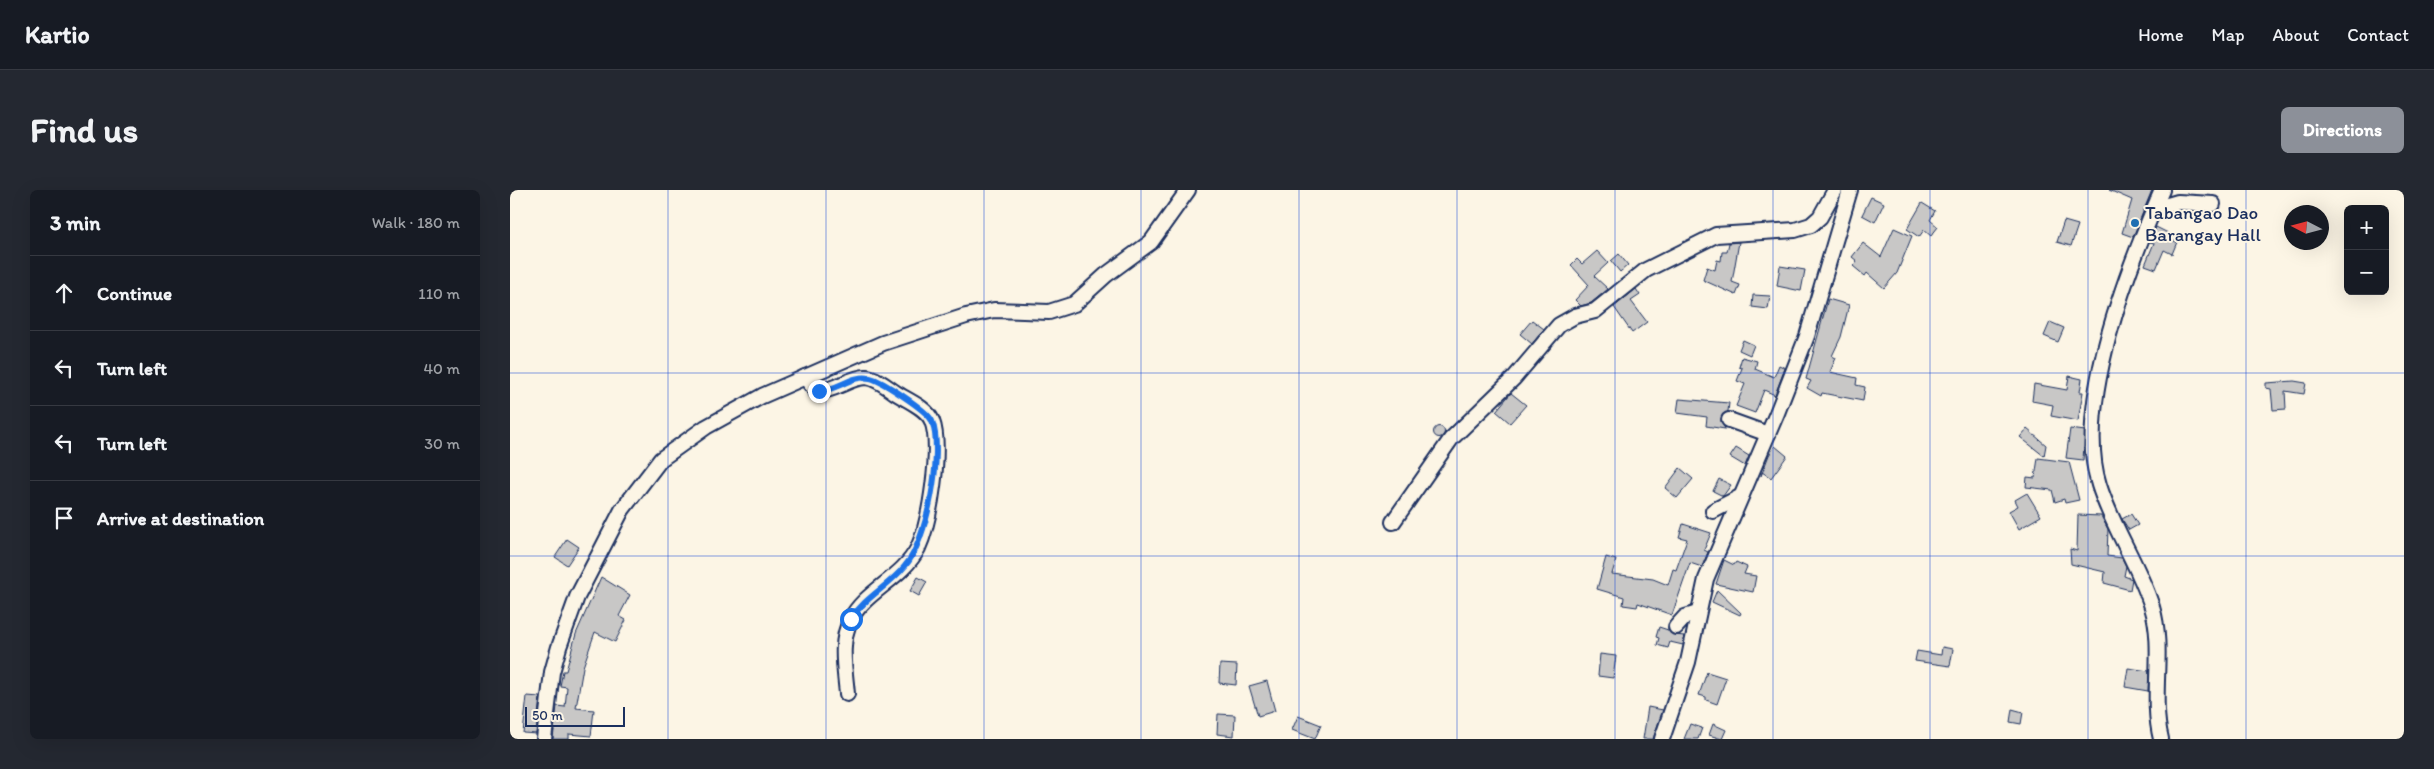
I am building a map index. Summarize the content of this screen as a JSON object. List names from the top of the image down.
{
  "places": ["Tabangao Dao Barangay Hall"],
  "scale_bar": "50 m",
  "north": "left",
  "page": {
    "header": "Kartio",
    "nav": [
      "Home",
      "Map",
      "About",
      "Contact"
    ],
    "buttons": "Directions",
    "title": "Find us",
    "heading": ["3 min", "Walk · 180 m"],
    "map_buttons": ["+", "−"],
    "list": [
      ["Continue", "110 m"],
      ["Turn left", "40 m"],
      ["Turn left", "30 m"],
      "Arrive at destination"
    ],
    "scale": "50 m"
  }
}
